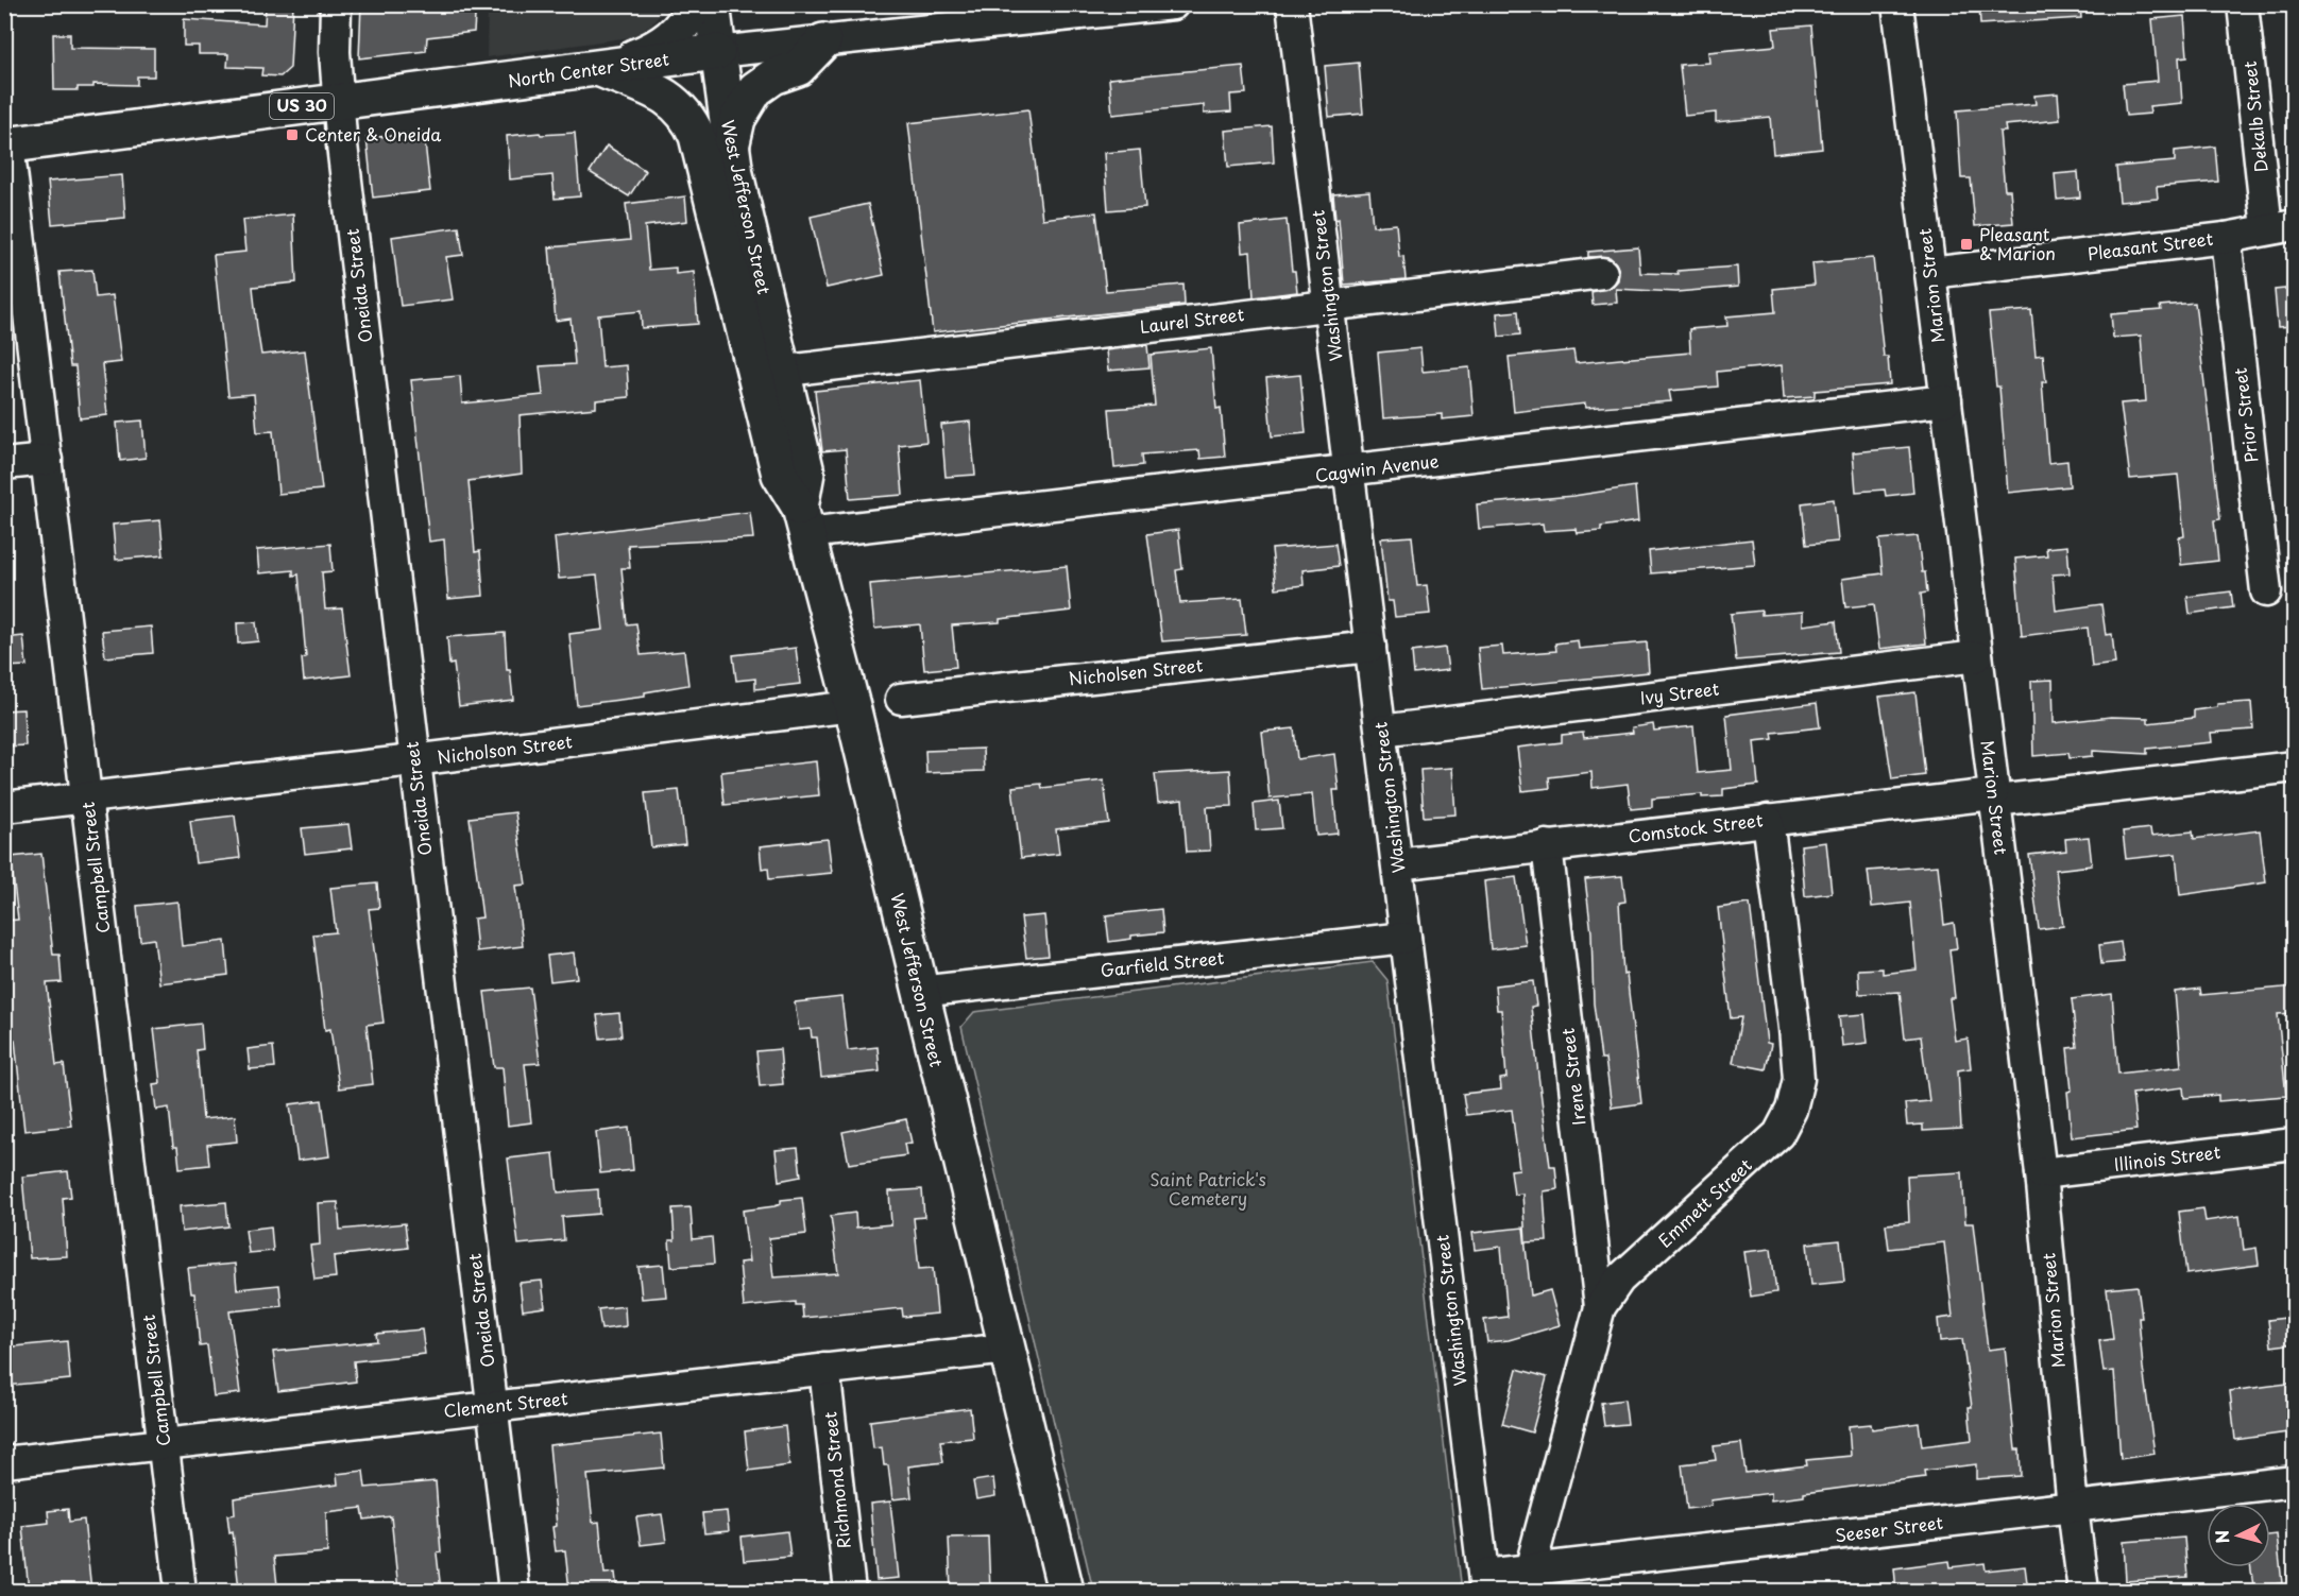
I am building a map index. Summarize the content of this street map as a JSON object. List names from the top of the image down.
{
  "streets": {
    "main road": ["North Center Street", "US 30", "West Jefferson Street"],
    "street": [
      "Dekalb Street",
      "Pleasant Street",
      "Oneida Street",
      "Washington Street",
      "Marion Street",
      "Laurel Street",
      "Prior Street",
      "Cagwin Avenue",
      "Nicholsen Street",
      "Ivy Street",
      "Nicholson Street",
      "Comstock Street",
      "Campbell Street",
      "Garfield Street",
      "Irene Street",
      "Illinois Street",
      "Emmett Street",
      "Clement Street",
      "Richmond Street",
      "Seeser Street"
    ]
  },
  "crossings": [
    ["North Center Street", "West Jefferson Street"],
    ["North Center Street", "Oneida Street"],
    ["North Center Street", "Campbell Street"],
    ["Dekalb Street", "Pleasant Street"],
    ["West Jefferson Street", "Laurel Street"],
    ["West Jefferson Street", "Cagwin Avenue"],
    ["West Jefferson Street", "Nicholson Street"],
    ["West Jefferson Street", "Garfield Street"],
    ["West Jefferson Street", "Clement Street"],
    ["Pleasant Street", "Marion Street"],
    ["Pleasant Street", "Prior Street"],
    ["Oneida Street", "Nicholson Street"],
    ["Oneida Street", "Clement Street"],
    ["Washington Street", "Laurel Street"],
    ["Washington Street", "Cagwin Avenue"],
    ["Washington Street", "Nicholsen Street"],
    ["Washington Street", "Ivy Street"],
    ["Washington Street", "Comstock Street"],
    ["Washington Street", "Garfield Street"],
    ["Washington Street", "Seeser Street"],
    ["Marion Street", "Cagwin Avenue"],
    ["Marion Street", "Ivy Street"],
    ["Marion Street", "Comstock Street"],
    ["Marion Street", "Illinois Street"],
    ["Marion Street", "Seeser Street"],
    ["Nicholson Street", "Campbell Street"],
    ["Comstock Street", "Irene Street"],
    ["Comstock Street", "Emmett Street"],
    ["Campbell Street", "Clement Street"],
    ["Irene Street", "Emmett Street"],
    ["Emmett Street", "Seeser Street"],
    ["Clement Street", "Richmond Street"]
  ],
  "parks": ["Saint Patrick's Cemetery"],
  "places": {
    "transit": ["Center & Oneida", "Pleasant & Marion"]
  },
  "north": "left"
}
